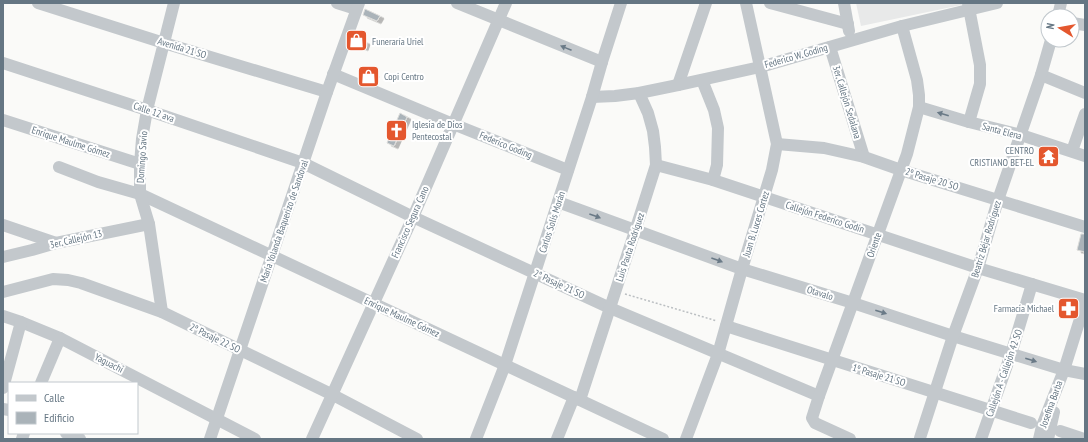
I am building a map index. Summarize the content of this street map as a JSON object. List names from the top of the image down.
{
  "streets": {
    "street": [
      "Avenida 21 SO",
      "Federico W. Goding",
      "3er. Callejón Sedalana",
      "Calle 12 ava",
      "Santa Elena",
      "Enrique Maulme Gómez",
      "Federico Goding",
      "Domingo Savio",
      "2º Pasaje 20 SO",
      "Callejón Federico Godín",
      "María Yolanda Baquerizo de Sandoval",
      "Francisco Segura Cano",
      "Carlos Solís Morán",
      "Juan B. Luces Cortez",
      "3er. Callejón 13",
      "Beatriz Béjar Rodríguez",
      "Oriente",
      "Luis Pauta Rodríguez",
      "2° Pasaje 21 SO",
      "Otavalo",
      "2º Pasaje 22 SO",
      "Yaguachi",
      "Callejón A - Callejón 42 SO",
      "1º Pasaje 21 SO",
      "Josefina Barba"
    ]
  },
  "crossings": [
    ["Avenida 21 SO", "Domingo Savio"],
    ["Avenida 21 SO", "María Yolanda Baquerizo de Sandoval"],
    ["Federico W. Goding", "3er. Callejón Sedalana"],
    ["Federico W. Goding", "Carlos Solís Morán"],
    ["Federico W. Goding", "Juan B. Luces Cortez"],
    ["Federico W. Goding", "Oriente"],
    ["Federico W. Goding", "Luis Pauta Rodríguez"],
    ["3er. Callejón Sedalana", "2º Pasaje 20 SO"],
    ["Calle 12 ava", "Domingo Savio"],
    ["Calle 12 ava", "María Yolanda Baquerizo de Sandoval"],
    ["Calle 12 ava", "2° Pasaje 21 SO"],
    ["Santa Elena", "Beatriz Béjar Rodríguez"],
    ["Santa Elena", "Oriente"],
    ["Enrique Maulme Gómez", "Domingo Savio"],
    ["Enrique Maulme Gómez", "María Yolanda Baquerizo de Sandoval"],
    ["Enrique Maulme Gómez", "Francisco Segura Cano"],
    ["Enrique Maulme Gómez", "Carlos Solís Morán"],
    ["Enrique Maulme Gómez", "Luis Pauta Rodríguez"],
    ["Federico Goding", "María Yolanda Baquerizo de Sandoval"],
    ["Federico Goding", "Francisco Segura Cano"],
    ["Federico Goding", "Carlos Solís Morán"],
    ["Domingo Savio", "3er. Callejón 13"],
    ["Domingo Savio", "2º Pasaje 22 SO"],
    ["2º Pasaje 20 SO", "Juan B. Luces Cortez"],
    ["2º Pasaje 20 SO", "Beatriz Béjar Rodríguez"],
    ["2º Pasaje 20 SO", "Oriente"],
    ["Callejón Federico Godín", "Juan B. Luces Cortez"],
    ["Callejón Federico Godín", "Beatriz Béjar Rodríguez"],
    ["Callejón Federico Godín", "Oriente"],
    ["Callejón Federico Godín", "Luis Pauta Rodríguez"],
    ["Callejón Federico Godín", "Callejón A - Callejón 42 SO"],
    ["María Yolanda Baquerizo de Sandoval", "2° Pasaje 21 SO"],
    ["María Yolanda Baquerizo de Sandoval", "2º Pasaje 22 SO"],
    ["María Yolanda Baquerizo de Sandoval", "Yaguachi"],
    ["Francisco Segura Cano", "2° Pasaje 21 SO"],
    ["Francisco Segura Cano", "2º Pasaje 22 SO"],
    ["Carlos Solís Morán", "2° Pasaje 21 SO"],
    ["Carlos Solís Morán", "Otavalo"],
    ["Juan B. Luces Cortez", "2° Pasaje 21 SO"],
    ["Juan B. Luces Cortez", "Otavalo"],
    ["Juan B. Luces Cortez", "1º Pasaje 21 SO"],
    ["Beatriz Béjar Rodríguez", "Otavalo"],
    ["Beatriz Béjar Rodríguez", "1º Pasaje 21 SO"],
    ["Oriente", "2° Pasaje 21 SO"],
    ["Oriente", "Otavalo"],
    ["Oriente", "1º Pasaje 21 SO"],
    ["Luis Pauta Rodríguez", "2° Pasaje 21 SO"],
    ["Luis Pauta Rodríguez", "Otavalo"],
    ["Otavalo", "Callejón A - Callejón 42 SO"],
    ["Otavalo", "Josefina Barba"],
    ["Callejón A - Callejón 42 SO", "1º Pasaje 21 SO"]
  ],
  "one_way": ["Otavalo"],
  "places": {
    "shop": ["Funeraría Uriel", "Copi Centro"],
    "church": ["Iglesia de Dios Pentecostal"],
    "temple": ["CENTRO CRISTIANO BET-EL"],
    "pharmacy": ["Farmacia Michael"]
  },
  "legend": ["Calle", "Edificio"],
  "north": "left"
}
